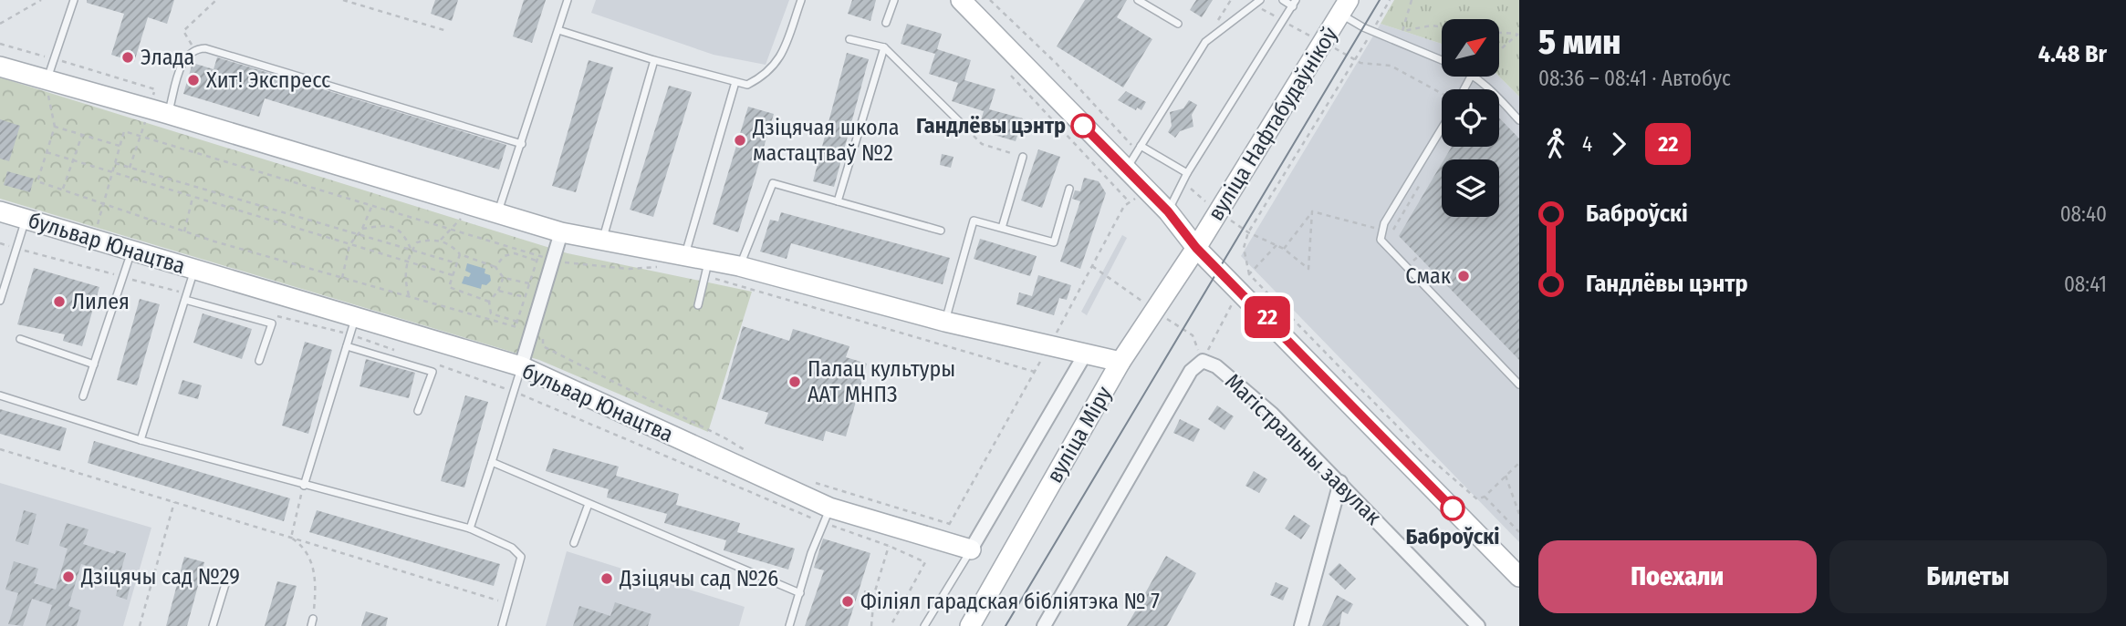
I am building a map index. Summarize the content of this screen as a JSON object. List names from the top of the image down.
{
  "streets": {
    "street": [
      "вуліца Нафтабудаўнікоў",
      "бульвар Юнацтва",
      "вуліца Міру",
      "Магістральны завулак"
    ]
  },
  "crossings": [
    ["вуліца Нафтабудаўнікоў", "вуліца Міру"]
  ],
  "places": [
    "Элада",
    "Хит! Экспресс",
    "Гандлёвы цэнтр",
    "Дзіцячая школа мастацтваў №2",
    "Смак",
    "Лилея",
    "Палац культуры ААТ МНПЗ",
    "Баброўскі",
    "Дзіцячы сад №29",
    "Дзіцячы сад №26",
    "Філіял гарадская бібліятэка № 7"
  ],
  "lines": ["bus line 22"],
  "north": "top right",
  "page": {
    "on_map": "22",
    "heading": ["5 мин", "08:36 – 08:41 · Автобус", "4.48 Br"],
    "legs": ["4", "22"],
    "list": [
      {
        "name": "Баброўскі",
        "value": "08:40"
      },
      {
        "name": "Гандлёвы цэнтр",
        "value": "08:41"
      }
    ],
    "buttons": ["Поехали", "Билеты"]
  }
}
